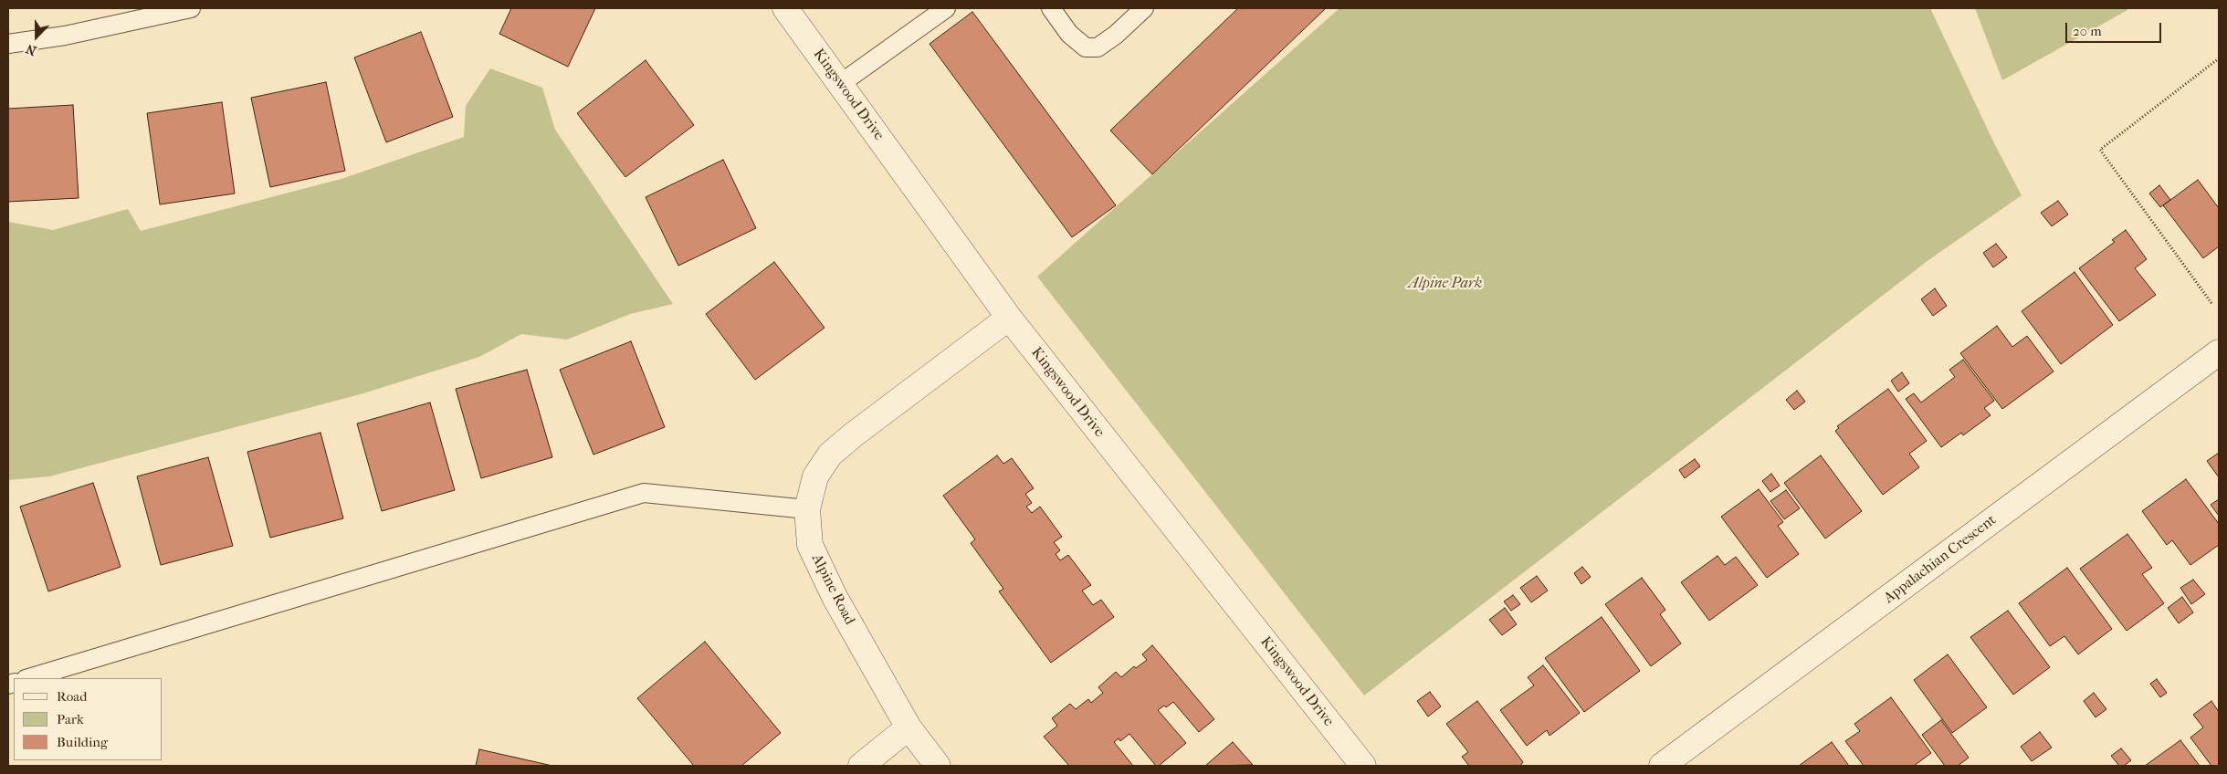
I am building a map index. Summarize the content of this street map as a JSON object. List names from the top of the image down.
{
  "streets": {
    "street": ["Kingswood Drive", "Appalachian Crescent", "Alpine Road"]
  },
  "crossings": [
    ["Kingswood Drive", "Alpine Road"]
  ],
  "parks": ["Alpine Park"],
  "legend": ["Road", "Park", "Building"],
  "scale_bar": "20 m",
  "north": "bottom"
}
